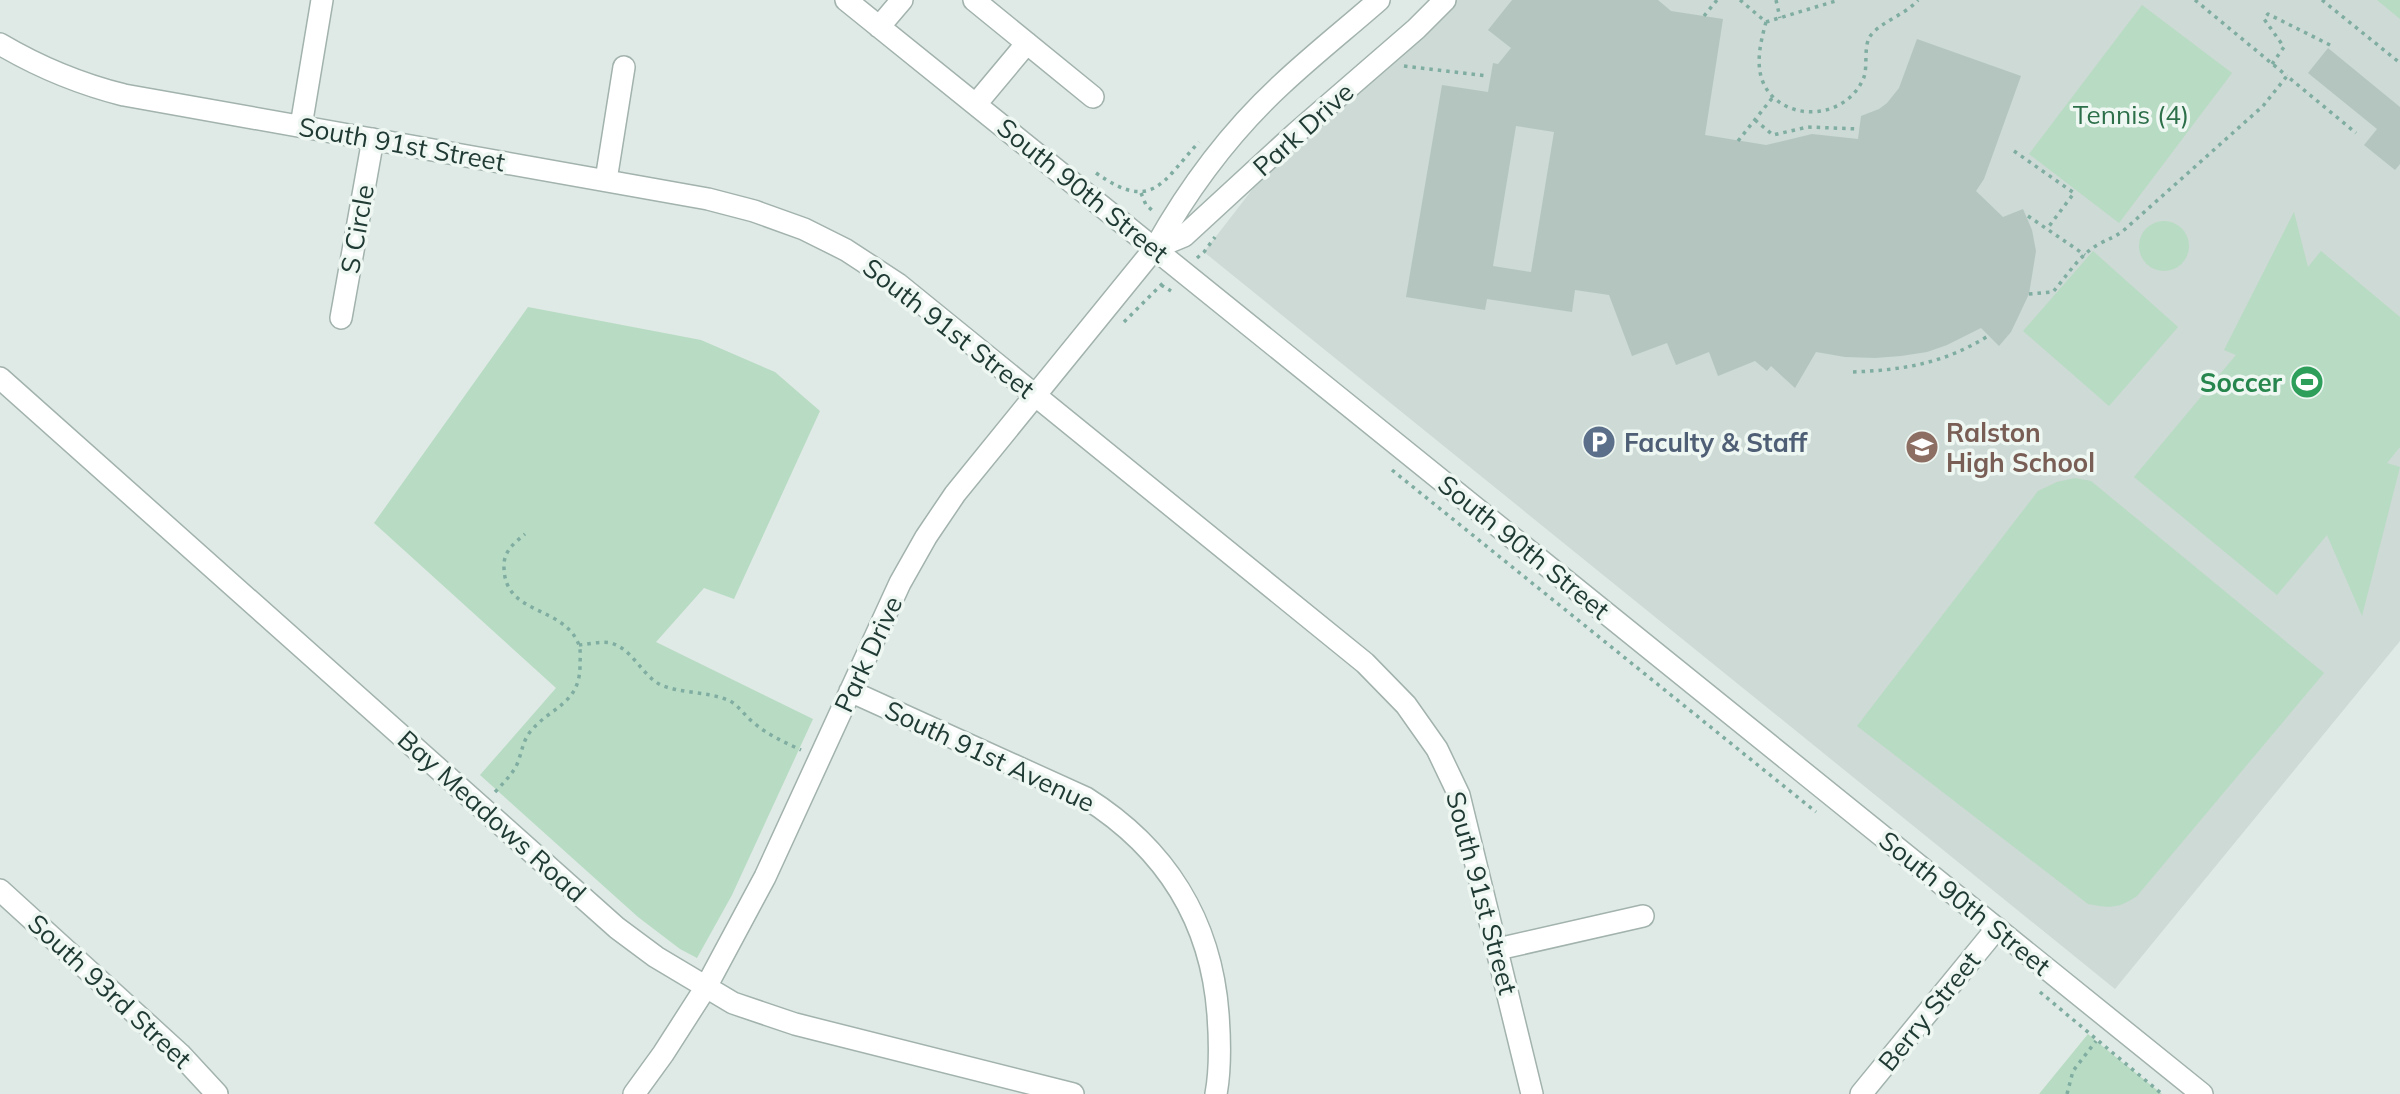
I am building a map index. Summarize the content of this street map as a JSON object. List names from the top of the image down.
{
  "streets": {
    "street": [
      "Park Drive",
      "South 91st Street",
      "South 90th Street",
      "S Circle",
      "South 91st Avenue",
      "Bay Meadows Road",
      "South 93rd Street",
      "Berry Street"
    ]
  },
  "crossings": [
    ["Park Drive", "South 91st Street"],
    ["Park Drive", "South 90th Street"],
    ["Park Drive", "South 91st Avenue"],
    ["Park Drive", "Bay Meadows Road"],
    ["South 91st Street", "S Circle"],
    ["South 90th Street", "Berry Street"]
  ],
  "parks": ["Tennis (4)"],
  "places": {
    "sports": ["Soccer"],
    "parking": ["Faculty & Staff"],
    "school or university": ["Ralston High School"]
  }
}
